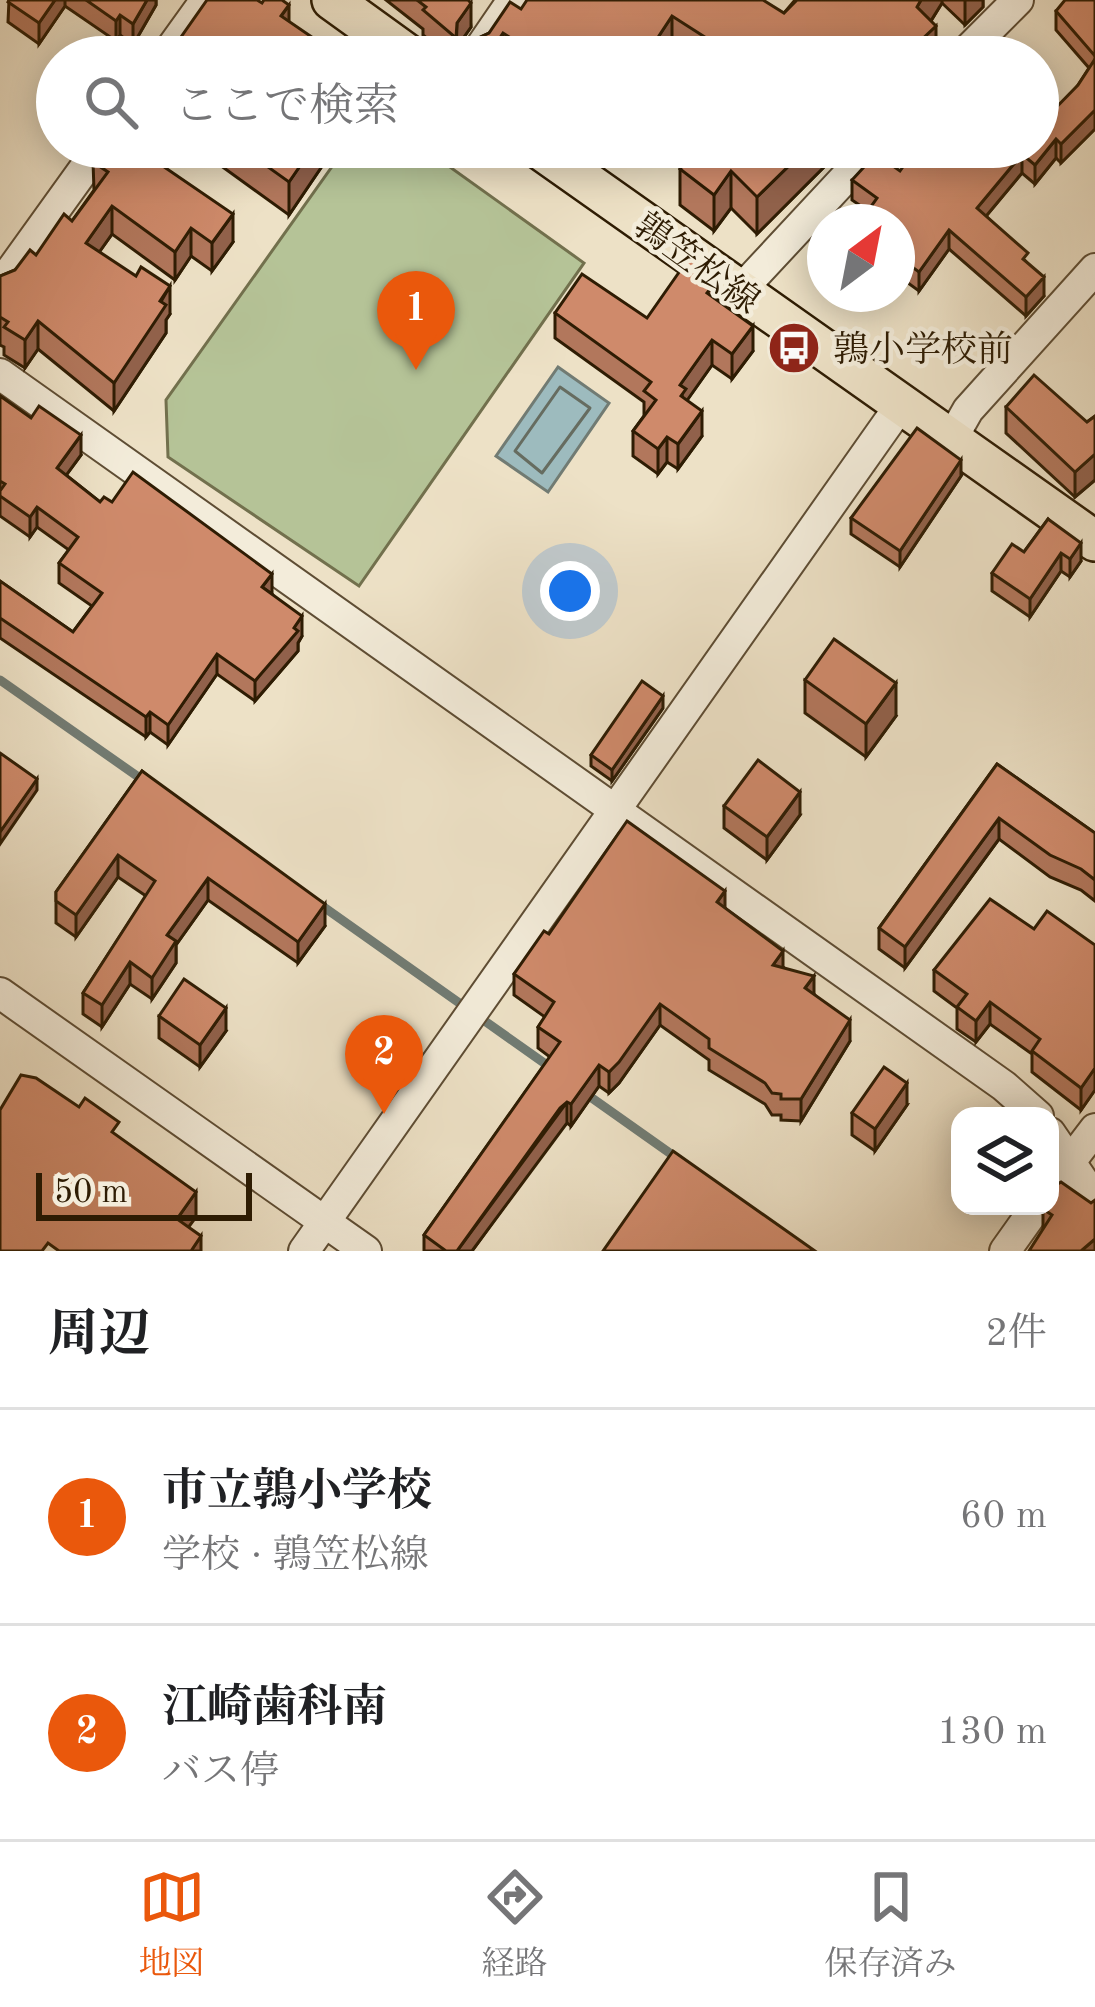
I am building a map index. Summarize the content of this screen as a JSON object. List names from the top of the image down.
{
  "streets": {
    "main road": ["鶉笠松線"]
  },
  "places": {
    "bus stop": ["鶉小学校前"]
  },
  "scale_bar": "50 m",
  "north": "top right",
  "page": {
    "search": "ここで検索",
    "pins": ["1", "2"],
    "scale": "50 m",
    "heading": ["周辺", "2件"],
    "list": [
      {
        "mark": "1",
        "name": "市立鶉小学校",
        "note": "学校 · 鶉笠松線",
        "value": "60 m"
      },
      {
        "mark": "2",
        "name": "江崎歯科南",
        "note": "バス停",
        "value": "130 m"
      }
    ],
    "nav": ["地図", "経路", "保存済み"]
  }
}
